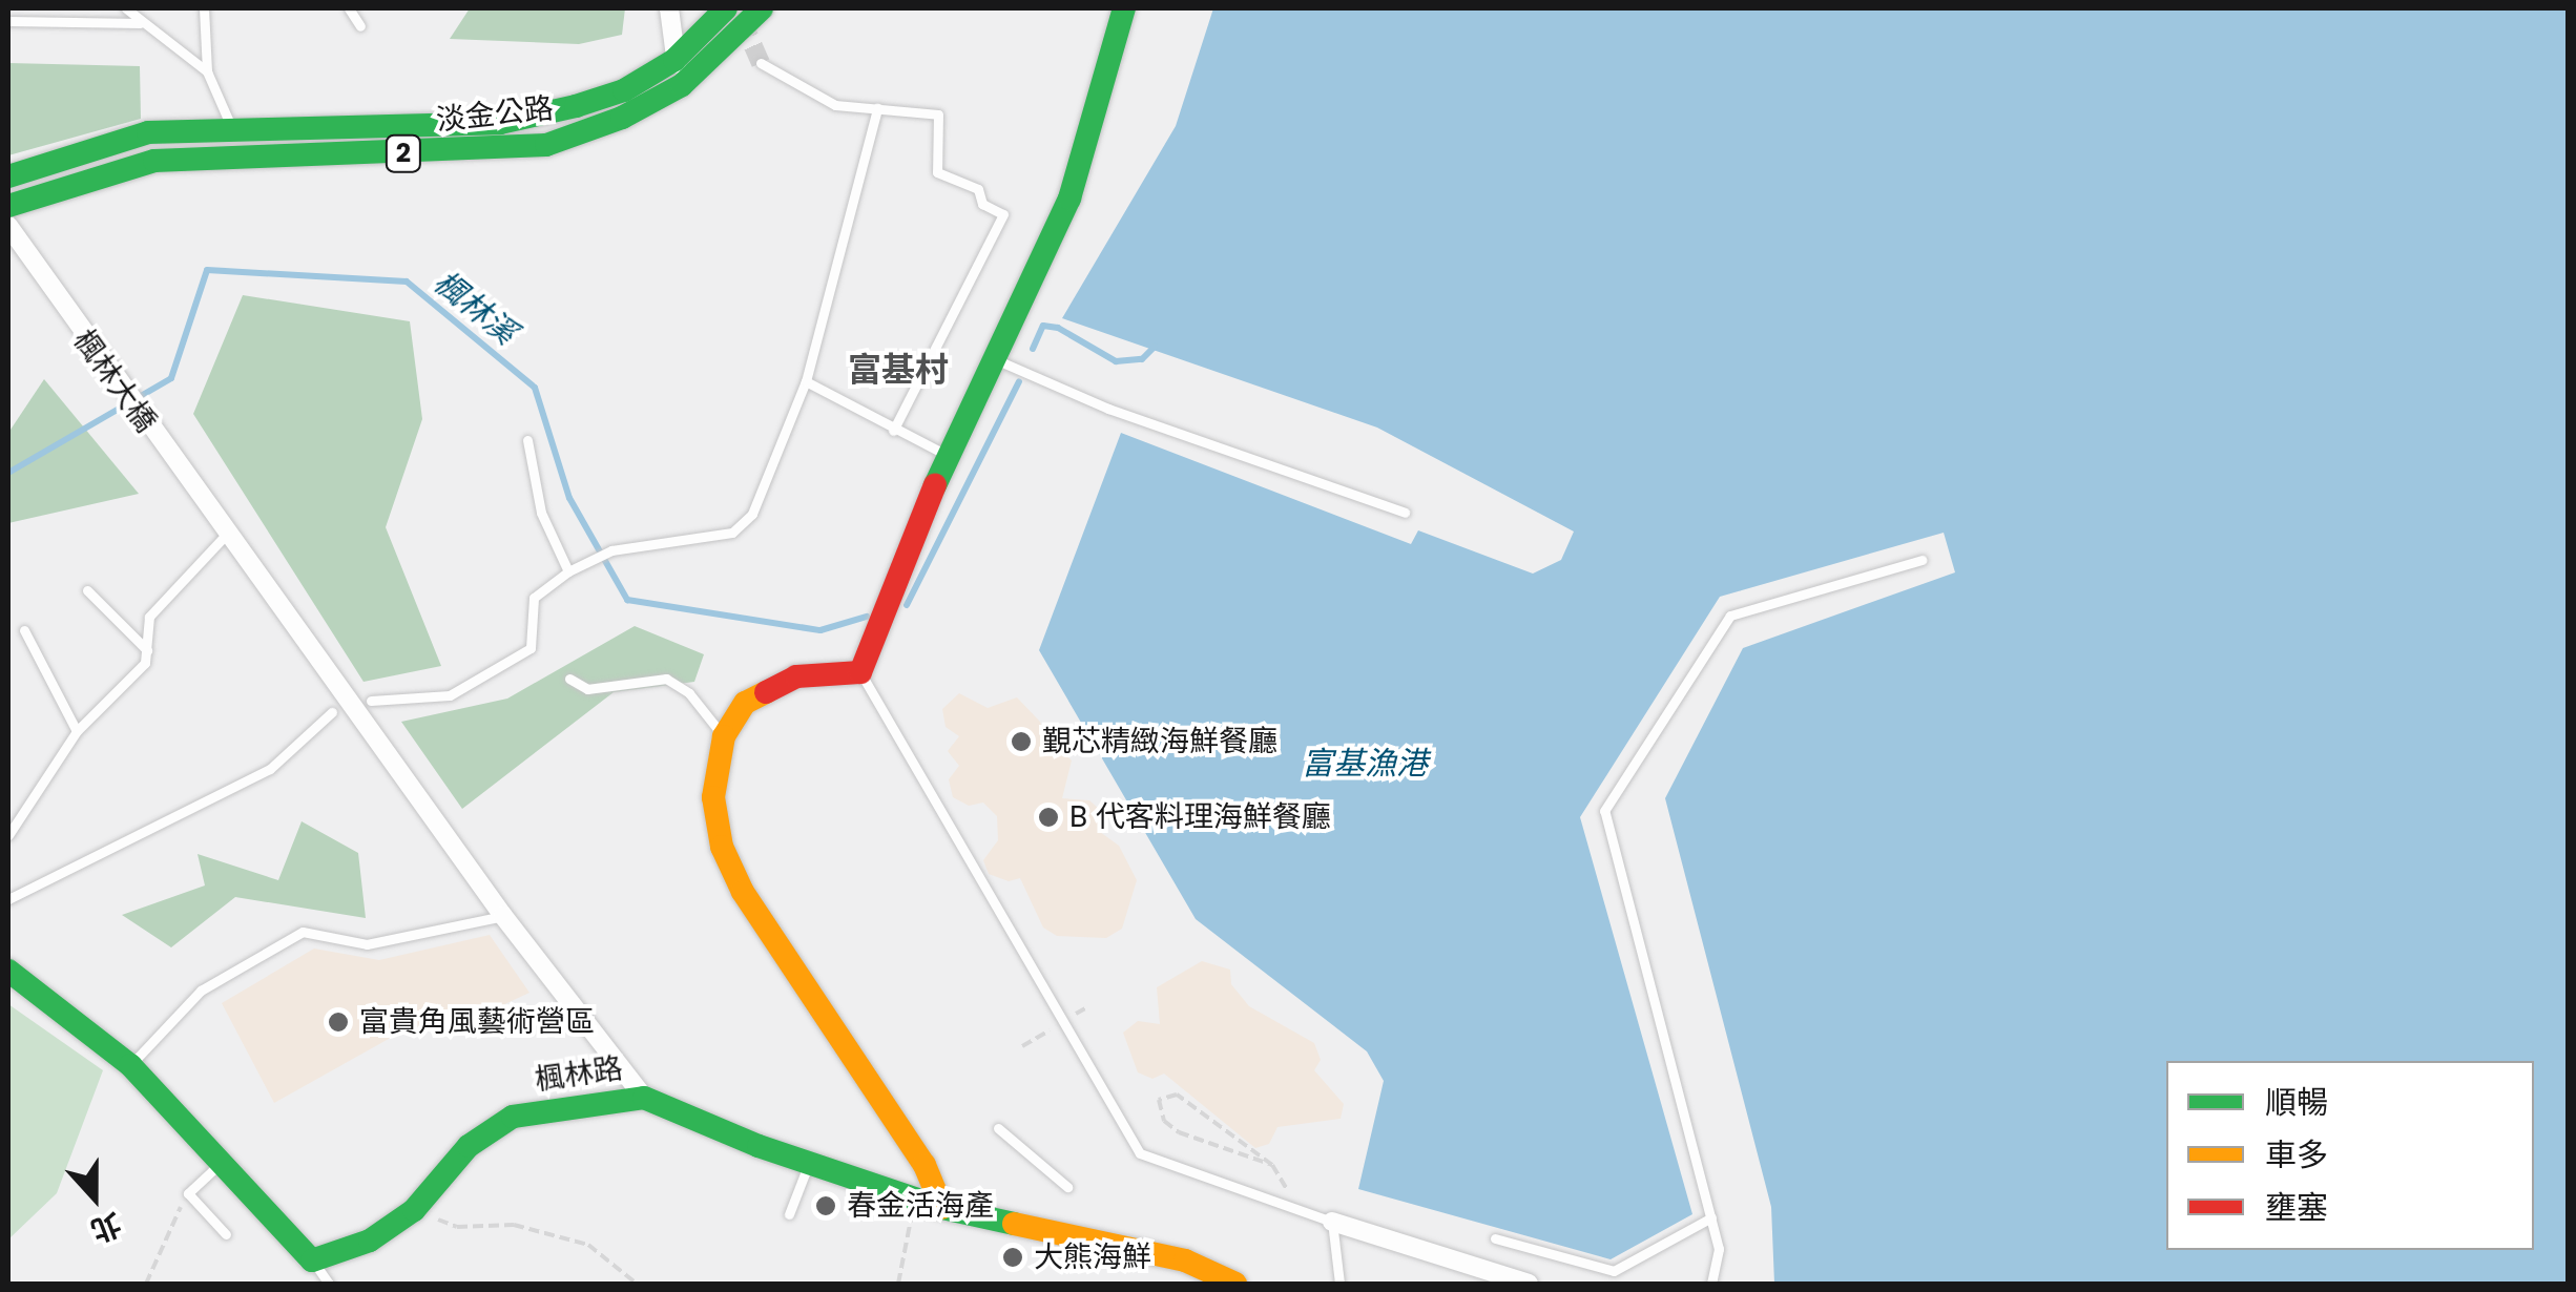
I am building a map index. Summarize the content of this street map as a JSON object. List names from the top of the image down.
{
  "streets": {
    "street": [
      "淡金公路",
      "2",
      "楓林大橋",
      "楓林路"
    ]
  },
  "crossings": [
    ["楓林大橋", "楓林路"]
  ],
  "districts": ["富基村"],
  "water": ["楓林溪", "富基漁港"],
  "places": [
    "覲芯精緻海鮮餐廳",
    "B 代客料理海鮮餐廳",
    "富貴角風藝術營區",
    "春金活海產",
    "大熊海鮮"
  ],
  "legend": ["順暢", "車多", "壅塞"],
  "north": "bottom"
}
